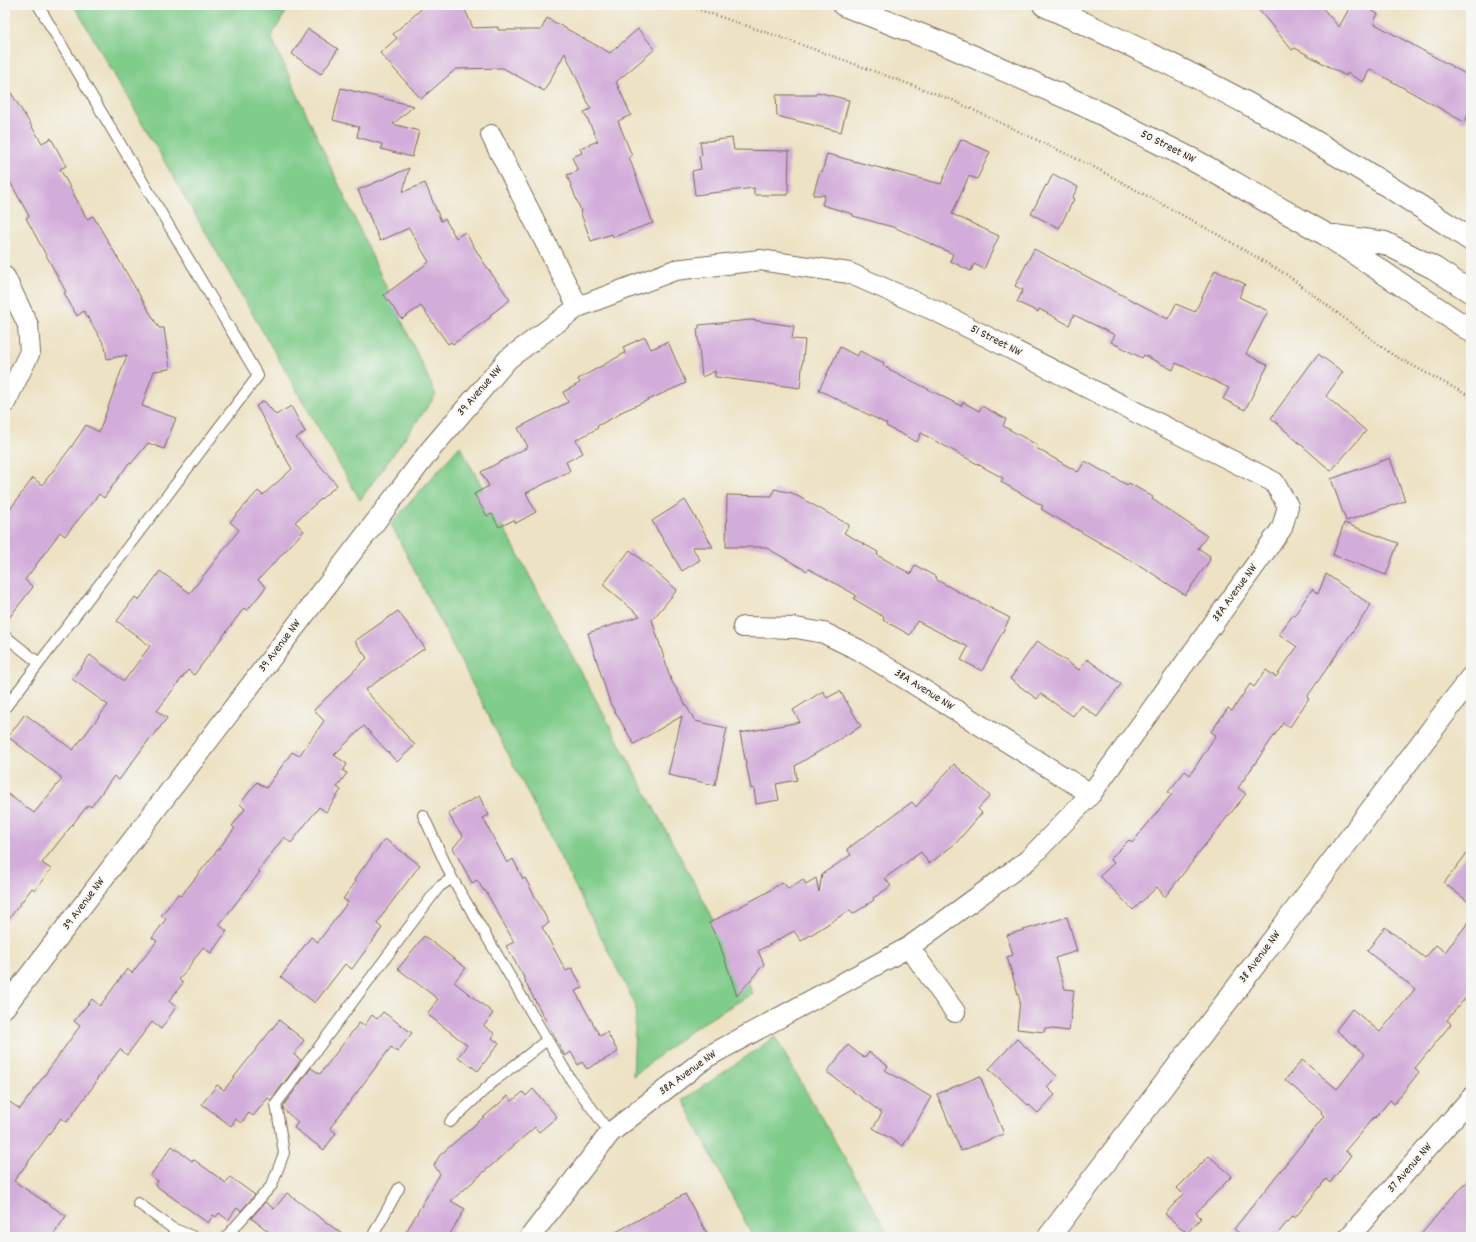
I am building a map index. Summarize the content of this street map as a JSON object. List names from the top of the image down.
{
  "streets": {
    "main road": ["50 Street NW", "38 Avenue NW"],
    "street": [
      "51 Street NW",
      "39 Avenue NW",
      "38A Avenue NW",
      "37 Avenue NW"
    ]
  },
  "crossings": [
    ["51 Street NW", "39 Avenue NW"],
    ["51 Street NW", "38A Avenue NW"]
  ]
}
